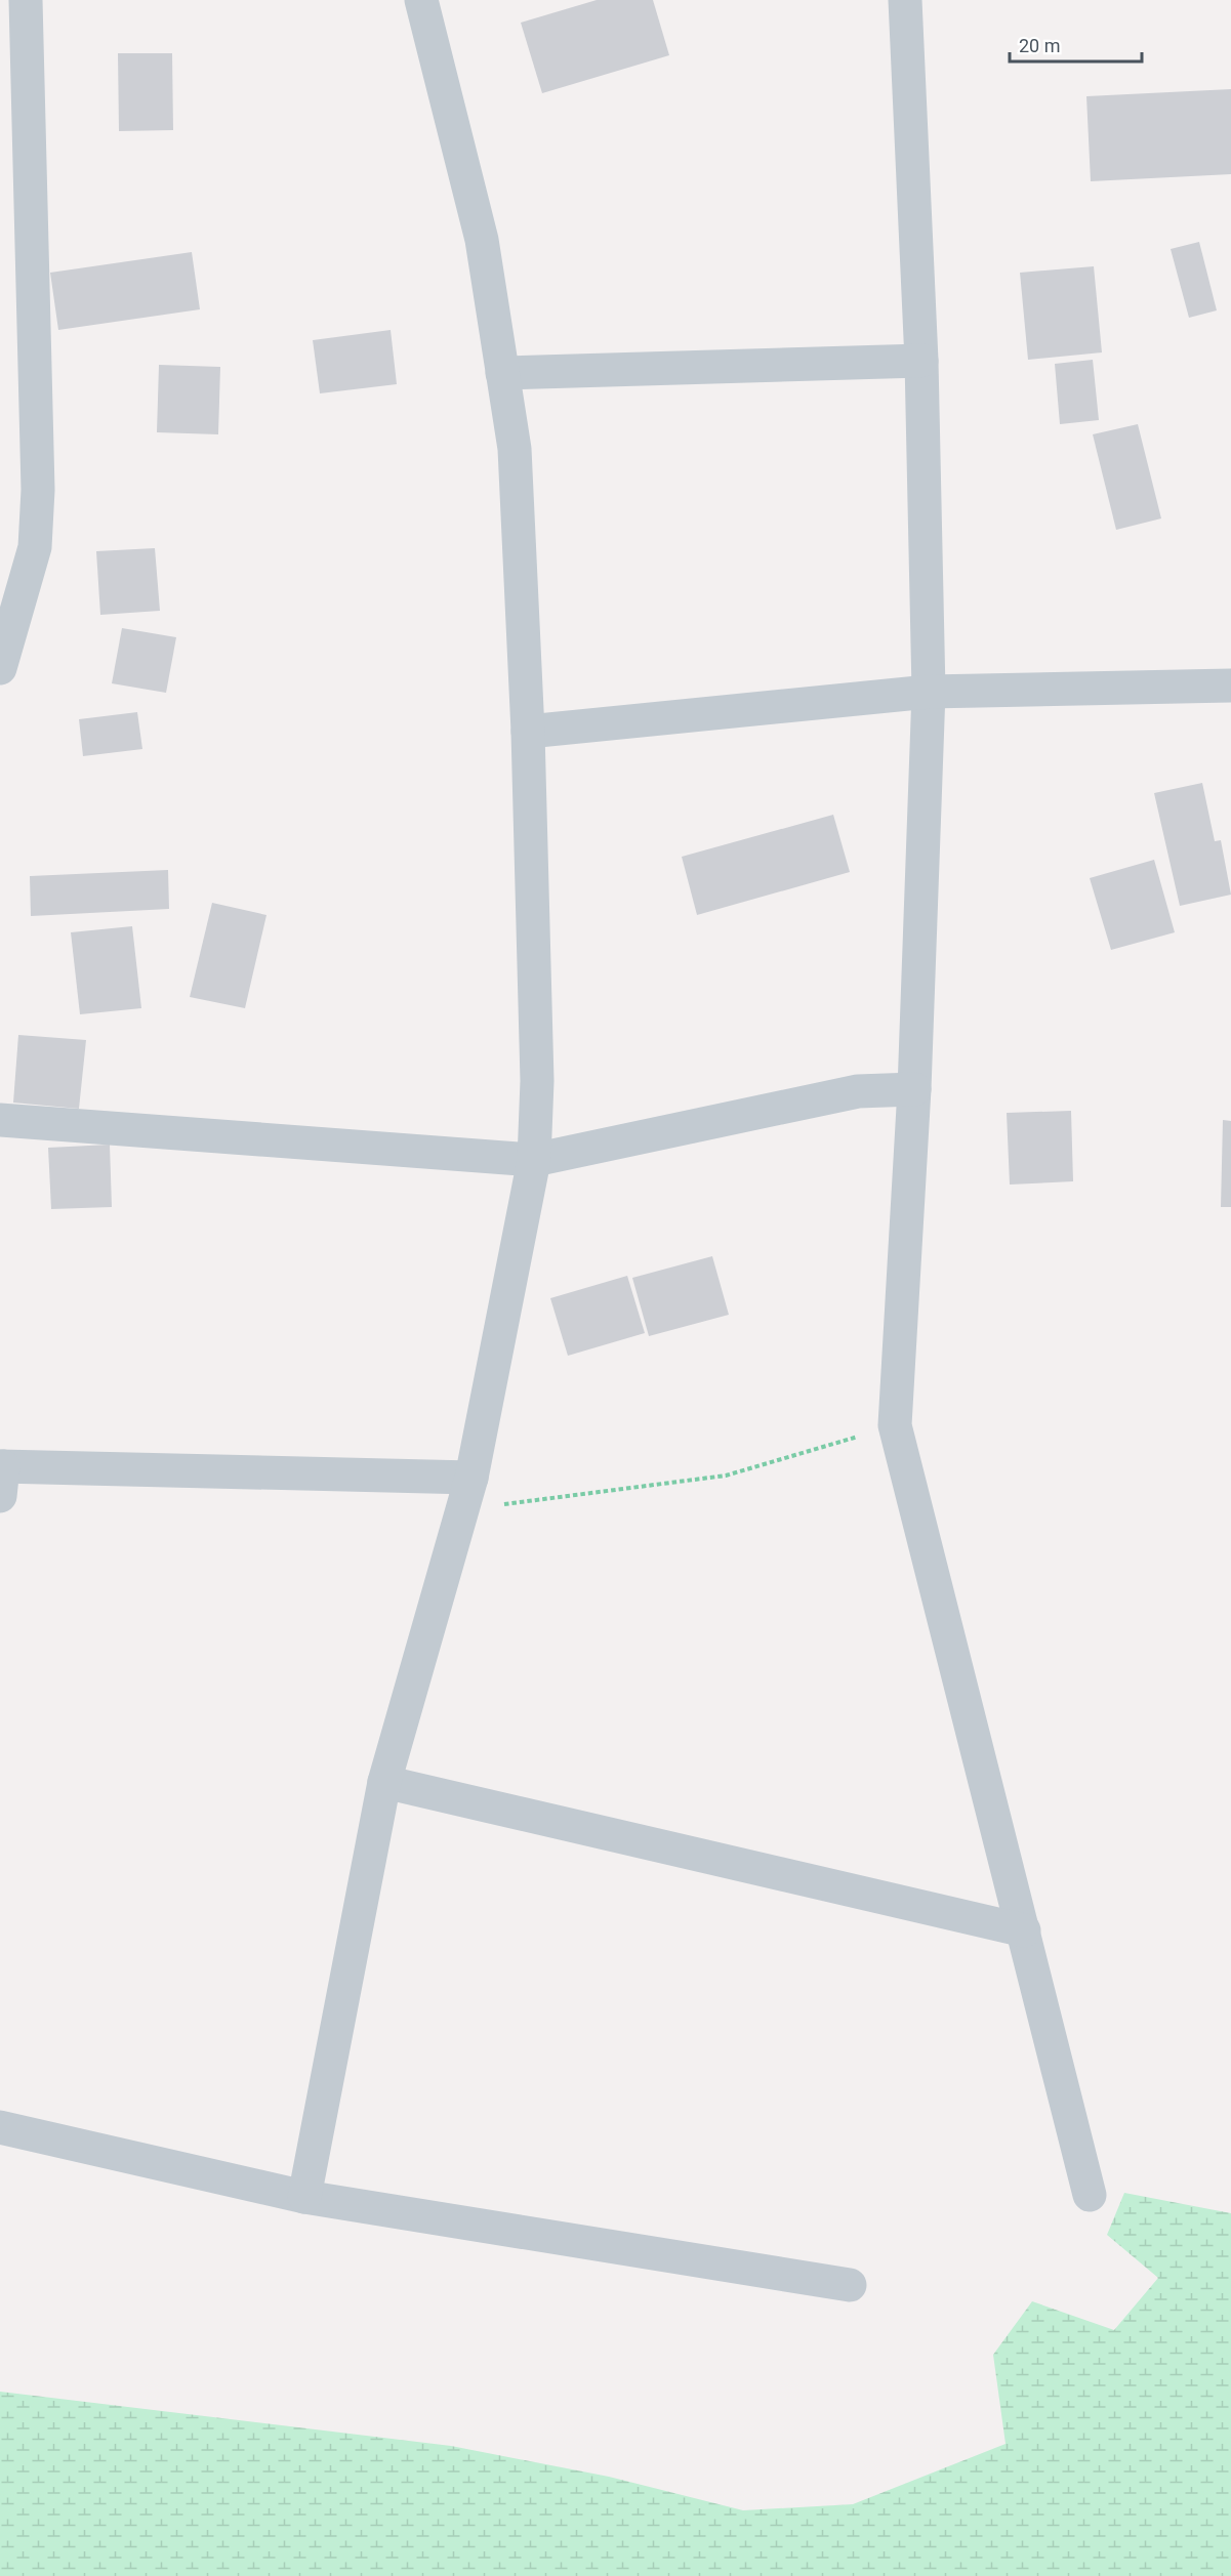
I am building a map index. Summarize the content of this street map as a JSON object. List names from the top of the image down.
{
  "scale_bar": "20 m"
}
